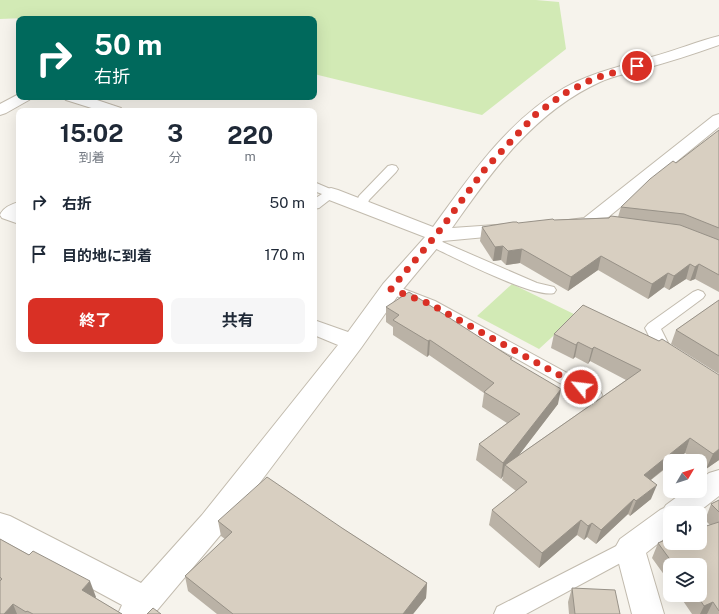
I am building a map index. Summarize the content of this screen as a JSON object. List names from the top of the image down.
{
  "north": "top right",
  "page": {
    "turn": ["50 m", "右折"],
    "eta": [
      "15:02",
      "到着",
      "3",
      "分",
      "220",
      "m"
    ],
    "list": [
      {
        "name": "右折",
        "value": "50 m"
      },
      {
        "name": "目的地に到着",
        "value": "170 m"
      }
    ],
    "buttons": ["終了", "共有"]
  }
}
